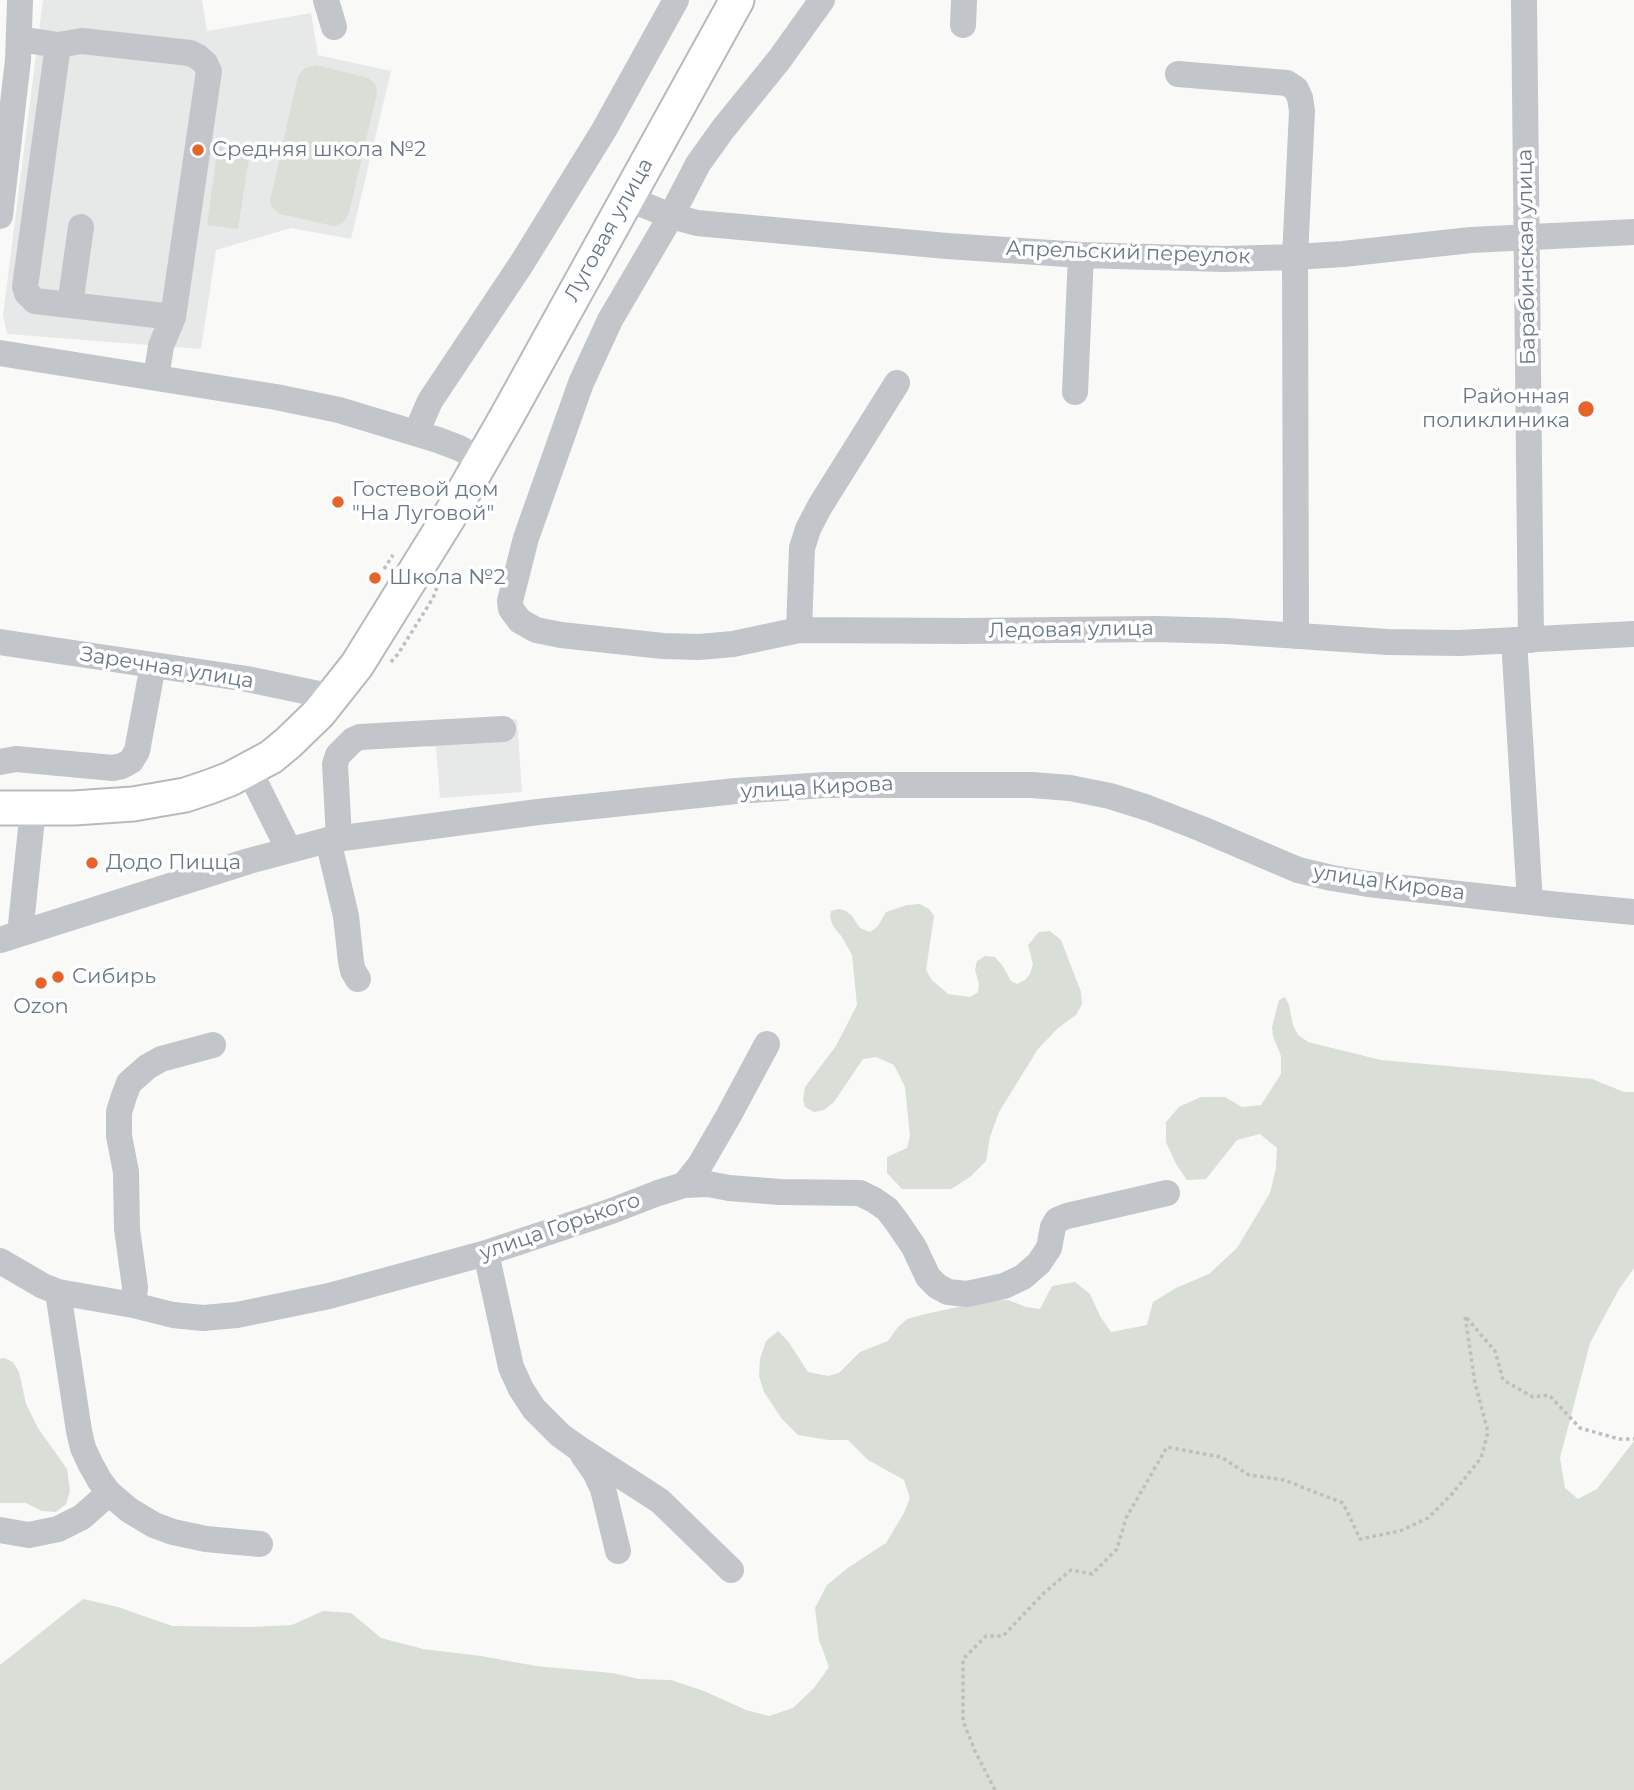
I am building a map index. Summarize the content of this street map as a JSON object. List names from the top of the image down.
{
  "streets": {
    "main road": ["Луговая улица"],
    "street": [
      "Апрельский переулок",
      "Барабинская улица",
      "Ледовая улица",
      "Заречная улица",
      "улица Кирова",
      "улица Горького"
    ]
  },
  "crossings": [
    ["Луговая улица", "Апрельский переулок"],
    ["Луговая улица", "Заречная улица"],
    ["Апрельский переулок", "Барабинская улица"],
    ["Апрельский переулок", "Ледовая улица"],
    ["Барабинская улица", "Ледовая улица"],
    ["Барабинская улица", "улица Кирова"]
  ],
  "places": [
    "Средняя школа №2",
    "Районная поликлиника",
    "Гостевой дом \"На Луговой\"",
    "Школа №2",
    "Додо Пицца",
    "Сибирь",
    "Ozon"
  ]
}
